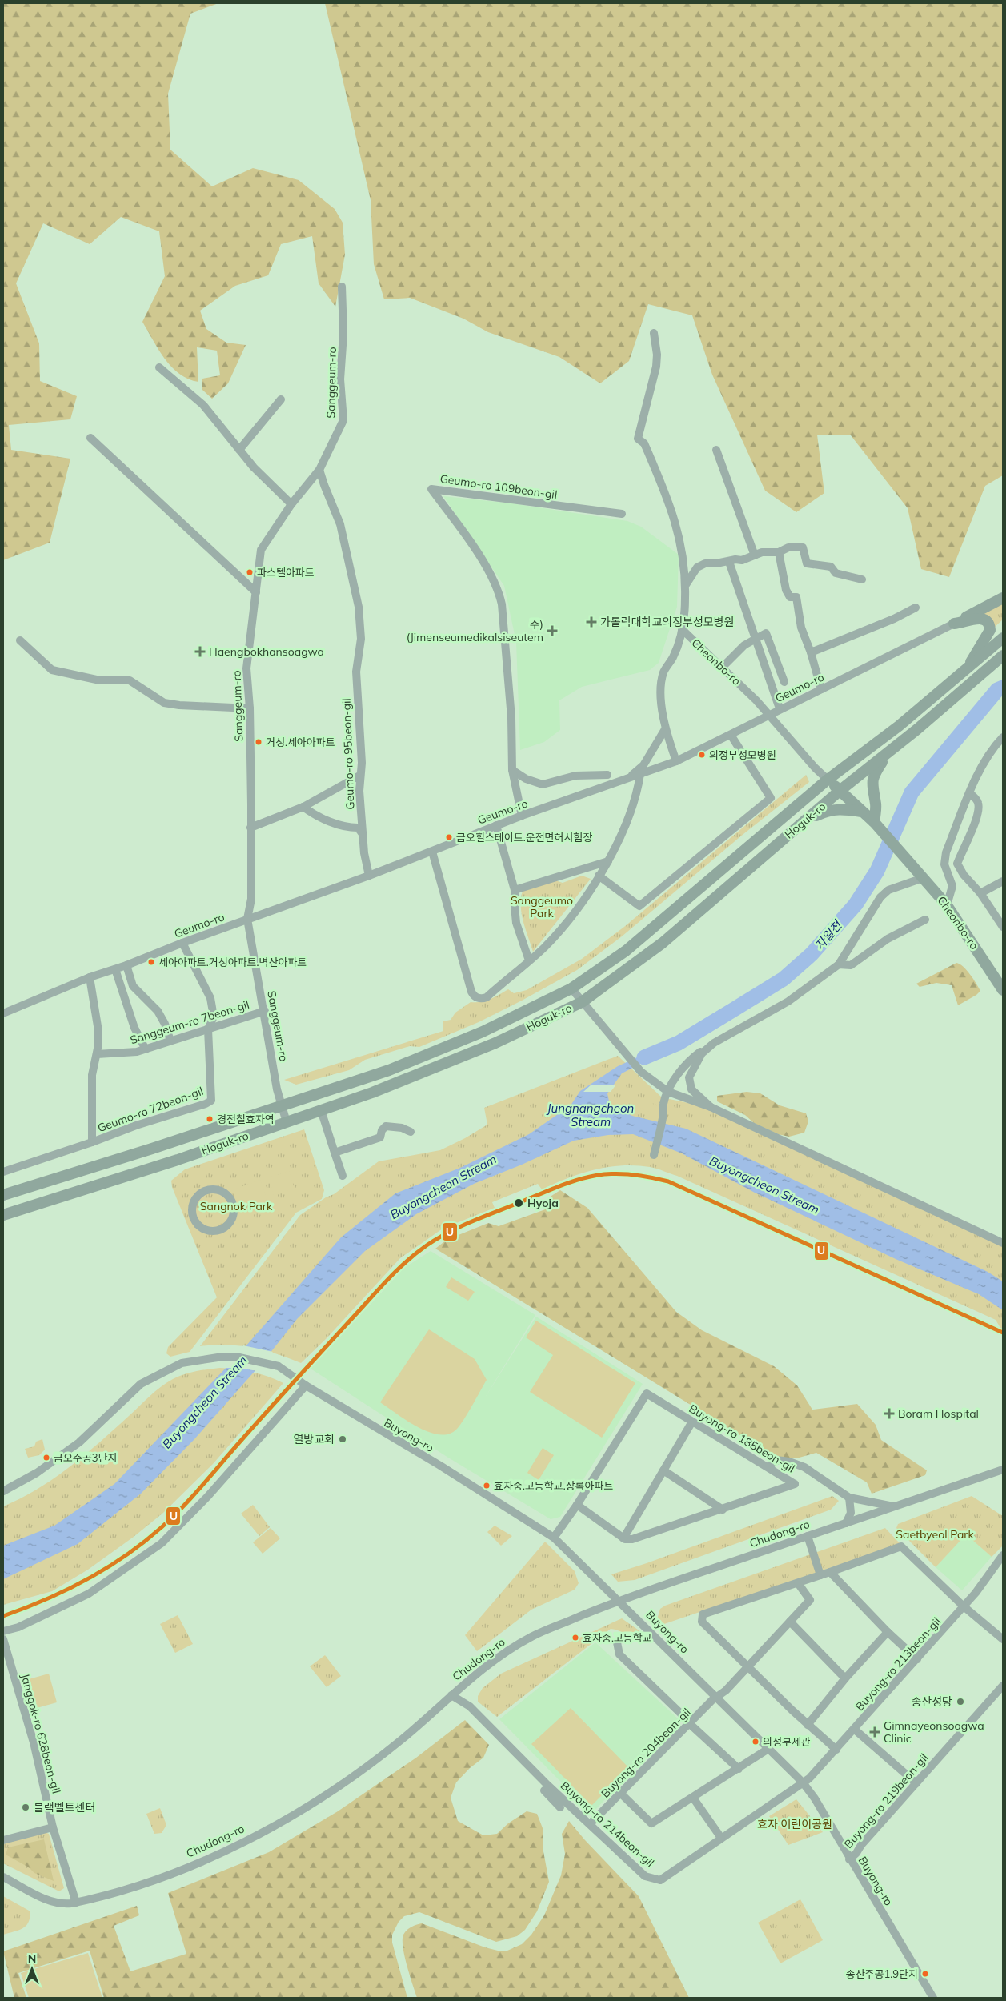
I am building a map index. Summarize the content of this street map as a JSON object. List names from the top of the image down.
{
  "streets": {
    "main road": ["Cheonbo-ro", "Hoguk-ro"],
    "street": [
      "Sanggeum-ro",
      "Geumo-ro 109beon-gil",
      "Geumo-ro",
      "Geumo-ro 95beon-gil",
      "Sanggeum-ro 7beon-gil",
      "Geumo-ro 72beon-gil",
      "Buyong-ro",
      "Buyong-ro 185beon-gil",
      "Chudong-ro",
      "Buyong-ro 213beon-gil",
      "Janggok-ro 628beon-gil",
      "Buyong-ro 204beon-gil",
      "Buyong-ro 219beon-gil",
      "Buyong-ro 214beon-gil"
    ]
  },
  "crossings": [
    ["Sanggeum-ro", "Geumo-ro"],
    ["Sanggeum-ro", "Geumo-ro 95beon-gil"],
    ["Sanggeum-ro", "Hoguk-ro"],
    ["Sanggeum-ro", "Sanggeum-ro 7beon-gil"],
    ["Geumo-ro 109beon-gil", "Geumo-ro"],
    ["Cheonbo-ro", "Geumo-ro"],
    ["Cheonbo-ro", "Hoguk-ro"],
    ["Geumo-ro", "Geumo-ro 95beon-gil"],
    ["Geumo-ro", "Geumo-ro 72beon-gil"],
    ["Sanggeum-ro 7beon-gil", "Geumo-ro 72beon-gil"],
    ["Buyong-ro", "Buyong-ro 185beon-gil"],
    ["Buyong-ro", "Chudong-ro"],
    ["Buyong-ro", "Buyong-ro 213beon-gil"],
    ["Buyong-ro", "Buyong-ro 204beon-gil"],
    ["Buyong-ro", "Buyong-ro 219beon-gil"],
    ["Buyong-ro", "Buyong-ro 214beon-gil"],
    ["Chudong-ro", "Janggok-ro 628beon-gil"],
    ["Chudong-ro", "Buyong-ro 214beon-gil"],
    ["Buyong-ro 213beon-gil", "Buyong-ro 214beon-gil"],
    ["Buyong-ro 204beon-gil", "Buyong-ro 214beon-gil"]
  ],
  "water": ["자일천", "Jungnangcheon Stream", "Buyongcheon Stream"],
  "parks": [
    "Sanggeumo Park",
    "Sangnok Park",
    "Saetbyeol Park",
    "효자 어린이공원"
  ],
  "places": {
    "other": [
      "파스텔아파트",
      "거성.세아아파트",
      "의정부성모병원",
      "금오힐스테이트.운전면허시험장",
      "세아아파트.거성아파트.벽산아파트",
      "경전철효자역",
      "Hyoja",
      "열방교회",
      "금오주공3단지",
      "효자중.고등학교.상록아파트",
      "효자중.고등학교",
      "송산성당",
      "의정부세관",
      "블랙벨트센터",
      "송산주공1.9단지"
    ],
    "health": [
      "가톨릭대학교의정부성모병원",
      "주) (Jimenseumedikalsiseutem",
      "Haengbokhansoagwa",
      "Boram Hospital",
      "Gimnayeonsoagwa Clinic"
    ]
  },
  "lines": ["transit line U"],
  "north": "top"
}
